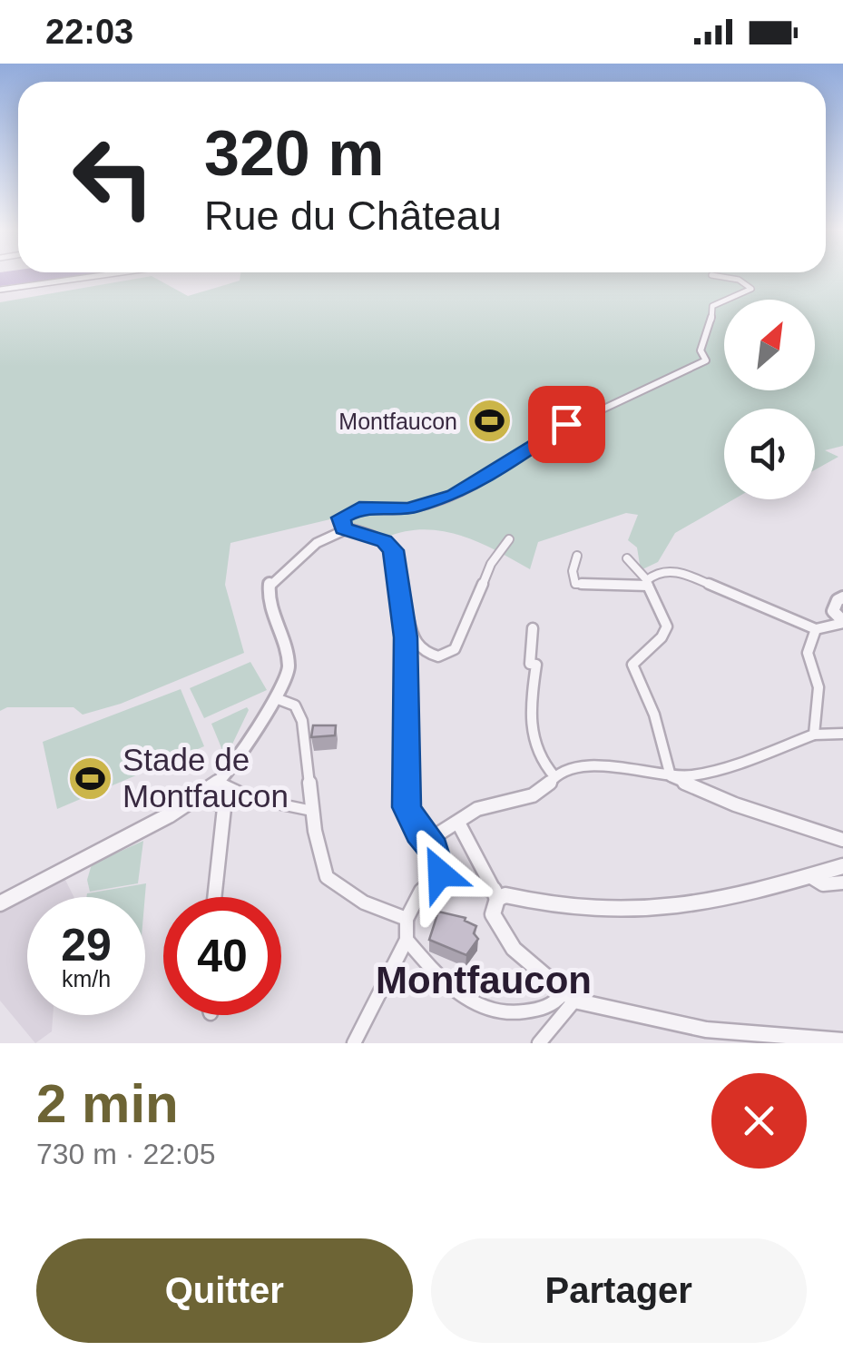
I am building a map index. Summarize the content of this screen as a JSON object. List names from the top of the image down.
{
  "districts": ["Montfaucon"],
  "places": {
    "sports": ["Montfaucon", "Stade de Montfaucon"]
  },
  "north": "top right",
  "page": {
    "status": "22:03",
    "turn": ["320 m", "Rue du Château"],
    "speed": "29 km/h",
    "limit": "40",
    "heading": ["2 min", "730 m · 22:05"],
    "buttons": ["Quitter", "Partager"]
  }
}
